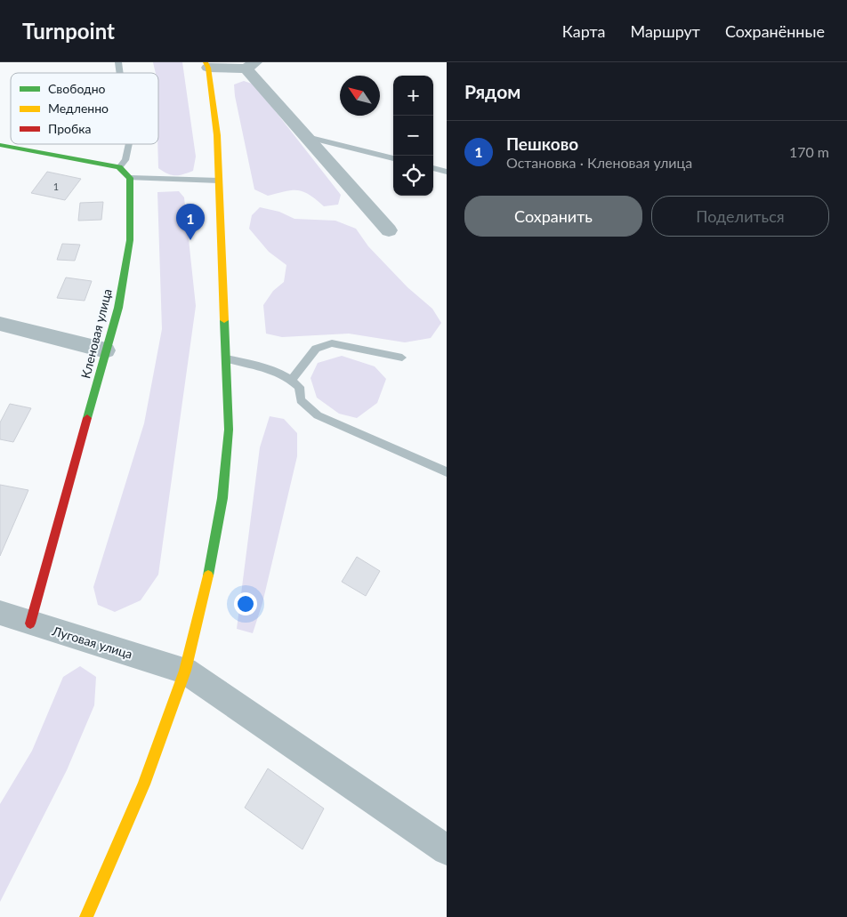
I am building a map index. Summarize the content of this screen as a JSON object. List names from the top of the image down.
{
  "streets": {
    "main road": ["Кленовая улица"],
    "street": ["Луговая улица"]
  },
  "crossings": [
    ["Кленовая улица", "Луговая улица"]
  ],
  "house_numbers": ["1"],
  "legend": ["Свободно", "Медленно", "Пробка"],
  "north": "top left",
  "page": {
    "header": "Turnpoint",
    "nav": ["Карта", "Маршрут", "Сохранённые"],
    "heading": "Рядом",
    "map_buttons": ["+", "−"],
    "list": [
      {
        "mark": "1",
        "name": "Пешково",
        "note": "Остановка · Кленовая улица",
        "value": "170 m"
      }
    ],
    "buttons": ["Сохранить", "Поделиться"],
    "pins": "1"
  }
}
